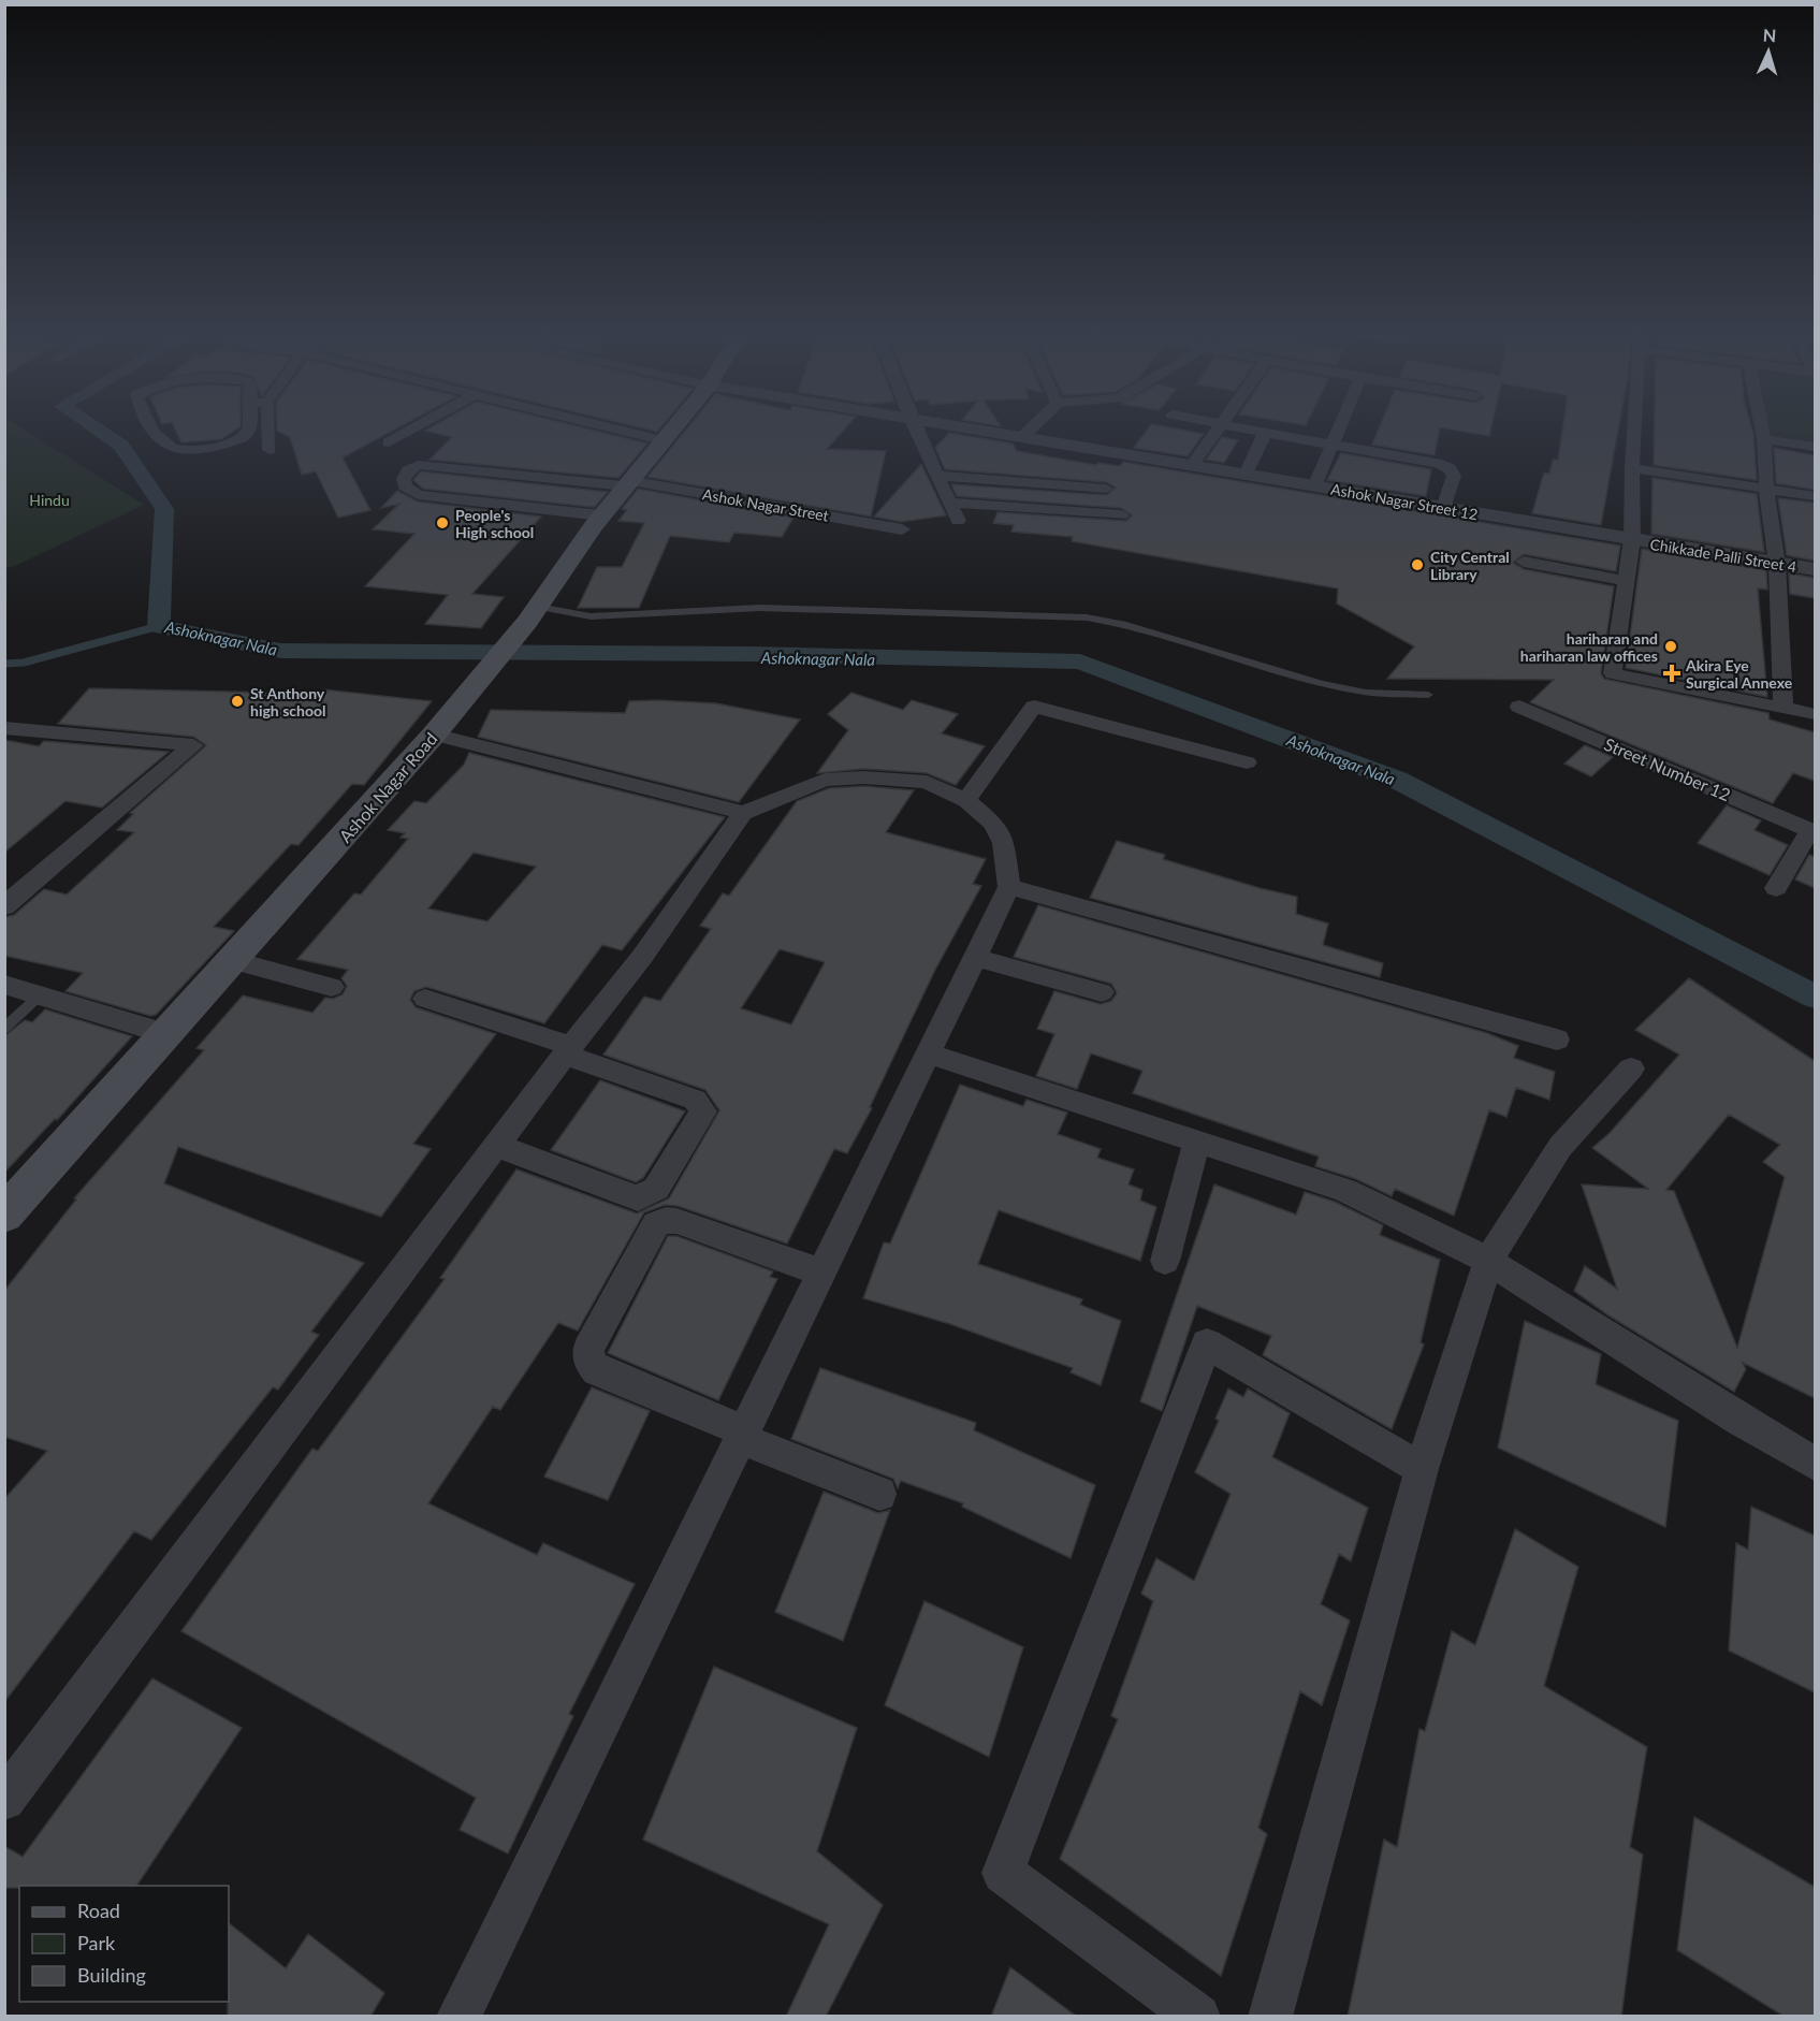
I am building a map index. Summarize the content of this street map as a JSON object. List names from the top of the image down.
{
  "streets": {
    "main road": ["Ashok Nagar Road"],
    "street": [
      "Ashok Nagar Street 12",
      "Ashok Nagar Street",
      "Chikkade Palli Street 4",
      "Street Number 12"
    ]
  },
  "crossings": [
    ["Ashok Nagar Street 12", "Chikkade Palli Street 4"],
    ["Ashok Nagar Street", "Ashok Nagar Road"]
  ],
  "water": ["Ashoknagar Nala"],
  "parks": ["Hindu"],
  "places": {
    "other": [
      "People's High school",
      "City Central Library",
      "hariharan and hariharan law offices",
      "St Anthony high school"
    ],
    "health": ["Akira Eye Surgical Annexe"]
  },
  "legend": ["Road", "Park", "Building"],
  "north": "top"
}
